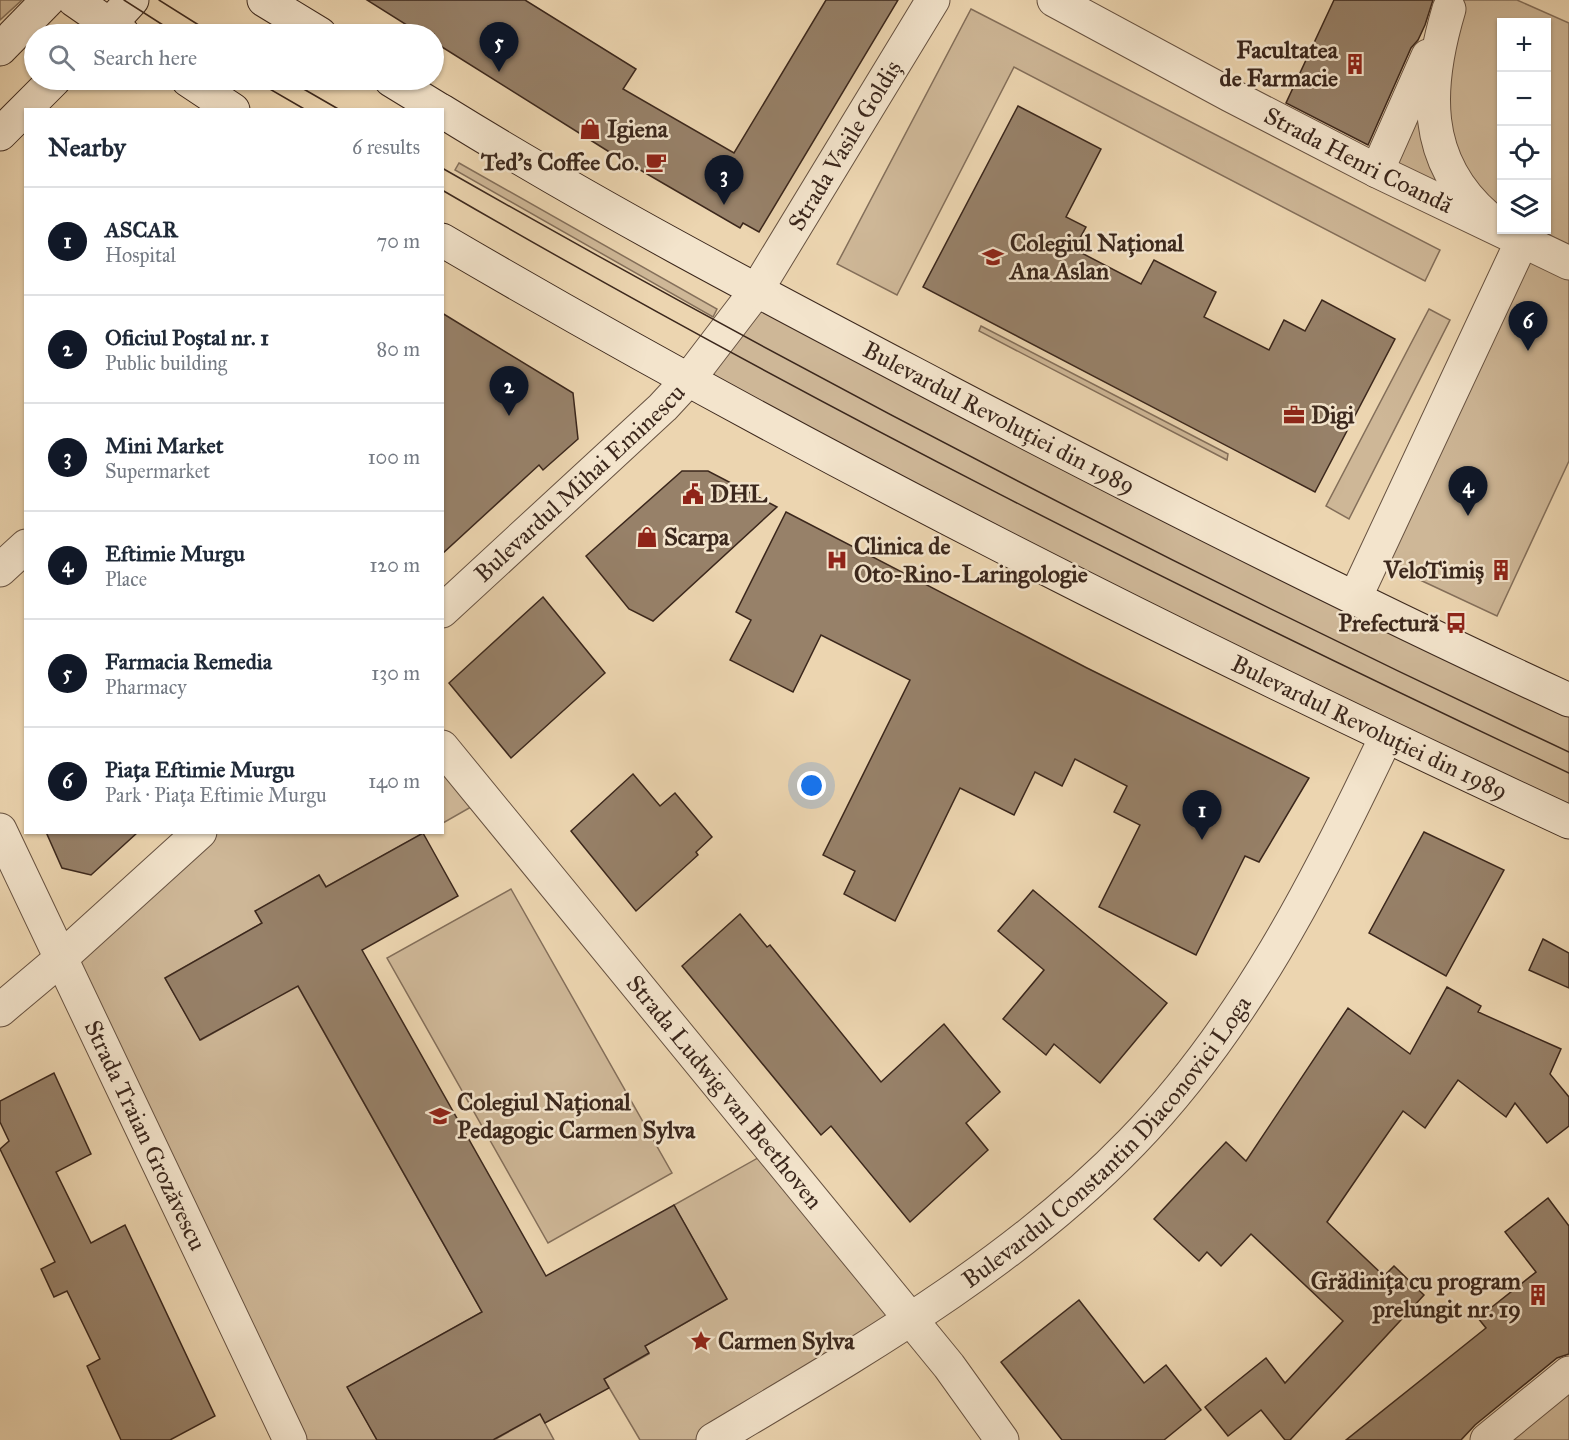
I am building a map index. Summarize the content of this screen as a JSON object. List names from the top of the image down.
{
  "streets": {
    "street": [
      "Strada Vasile Goldiș",
      "Strada Henri Coandă",
      "Bulevardul Revoluției din 1989",
      "Bulevardul Mihai Eminescu",
      "Strada Ludwig van Beethoven",
      "Strada Traian Grozăvescu",
      "Bulevardul Constantin Diaconovici Loga"
    ]
  },
  "crossings": [
    ["Strada Vasile Goldiș", "Bulevardul Revoluției din 1989"],
    ["Strada Vasile Goldiș", "Bulevardul Mihai Eminescu"],
    ["Bulevardul Revoluției din 1989", "Bulevardul Mihai Eminescu"],
    ["Bulevardul Revoluției din 1989", "Bulevardul Constantin Diaconovici Loga"],
    ["Strada Ludwig van Beethoven", "Bulevardul Constantin Diaconovici Loga"]
  ],
  "places": {
    "building": ["Facultatea de Farmacie", "VeloTimiș", "Grădinița cu program prelungit nr. 19"],
    "shop": ["Igiena", "Scarpa"],
    "cafe": ["Ted's Coffee Co."],
    "school or university": ["Colegiul Național Ana Aslan", "Colegiul Național Pedagogic Carmen Sylva"],
    "office": ["Digi"],
    "public building": ["DHL"],
    "hospital": ["Clinica de Oto-Rino-Laringologie"],
    "bus stop": ["Prefectură"],
    "place": ["Carmen Sylva"]
  },
  "page": {
    "map_buttons": ["+", "−"],
    "pins": [
      "5",
      "3",
      "6",
      "2",
      "4",
      "1"
    ],
    "search": "Search here",
    "heading": ["Nearby", "6 results"],
    "list": [
      {
        "mark": "1",
        "name": "ASCAR",
        "note": "Hospital",
        "value": "70 m"
      },
      {
        "mark": "2",
        "name": "Oficiul Poștal nr. 1",
        "note": "Public building",
        "value": "80 m"
      },
      {
        "mark": "3",
        "name": "Mini Market",
        "note": "Supermarket",
        "value": "100 m"
      },
      {
        "mark": "4",
        "name": "Eftimie Murgu",
        "note": "Place",
        "value": "120 m"
      },
      {
        "mark": "5",
        "name": "Farmacia Remedia",
        "note": "Pharmacy",
        "value": "130 m"
      },
      {
        "mark": "6",
        "name": "Piața Eftimie Murgu",
        "note": "Park · Piața Eftimie Murgu",
        "value": "140 m"
      }
    ]
  }
}
